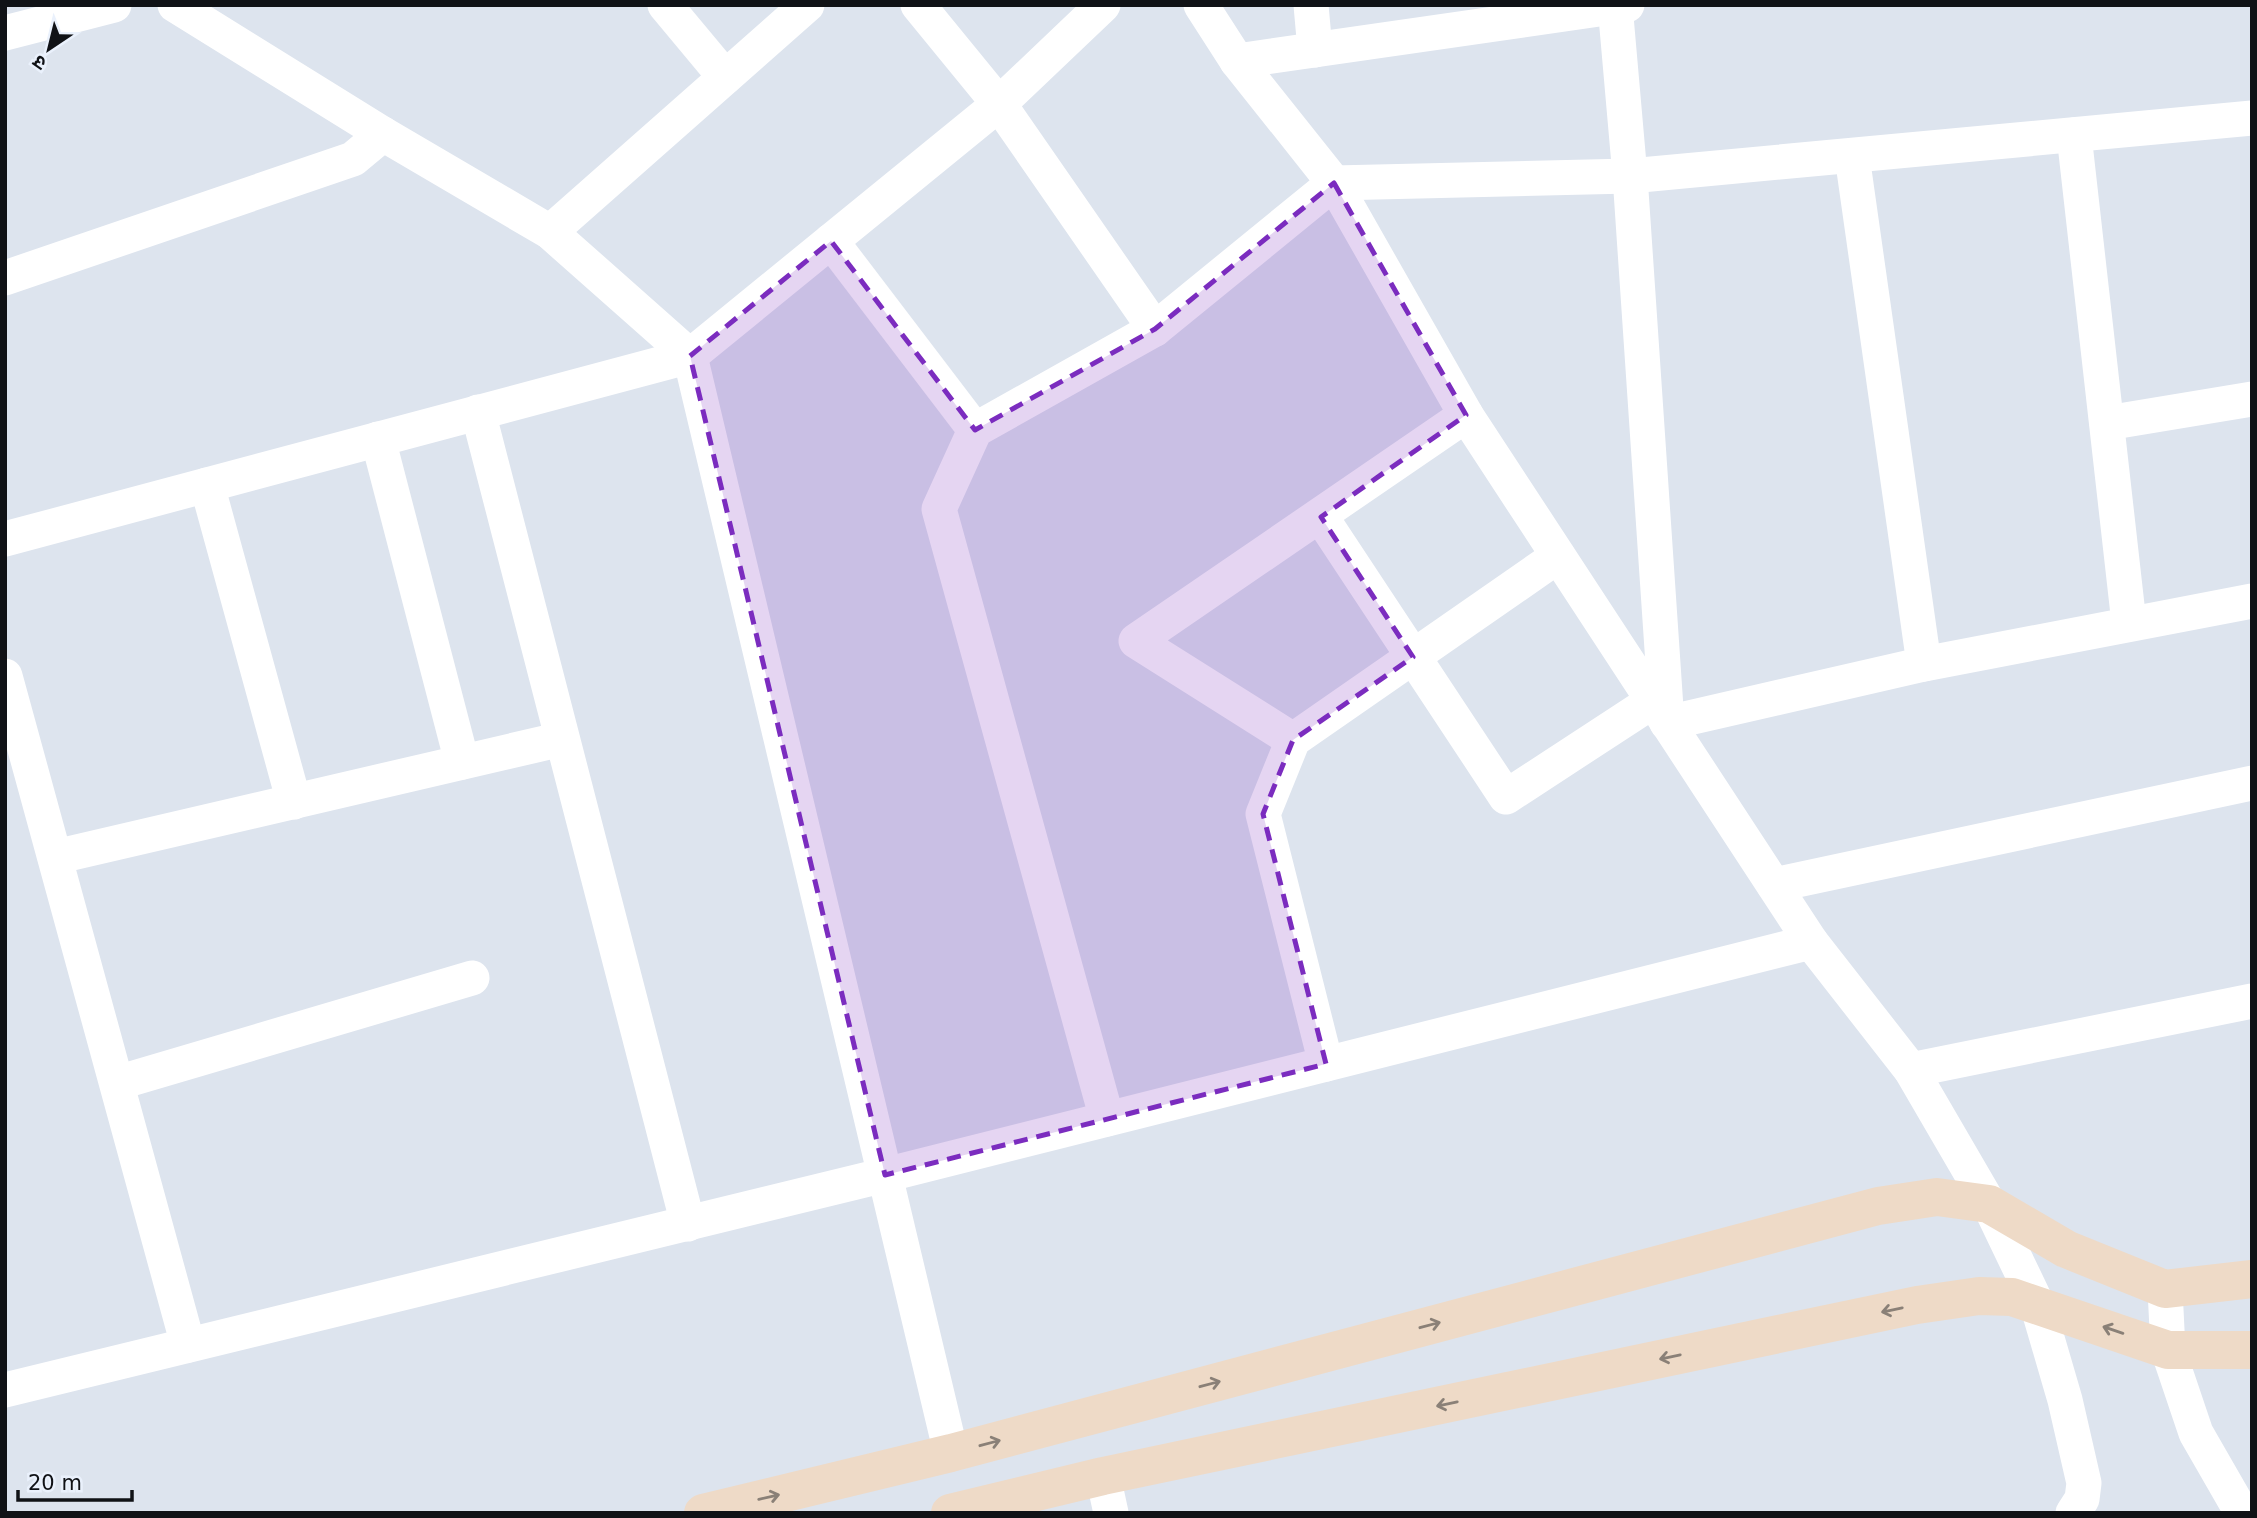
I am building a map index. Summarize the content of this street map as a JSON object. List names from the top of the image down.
{
  "scale_bar": "20 m",
  "north": "bottom left"
}
